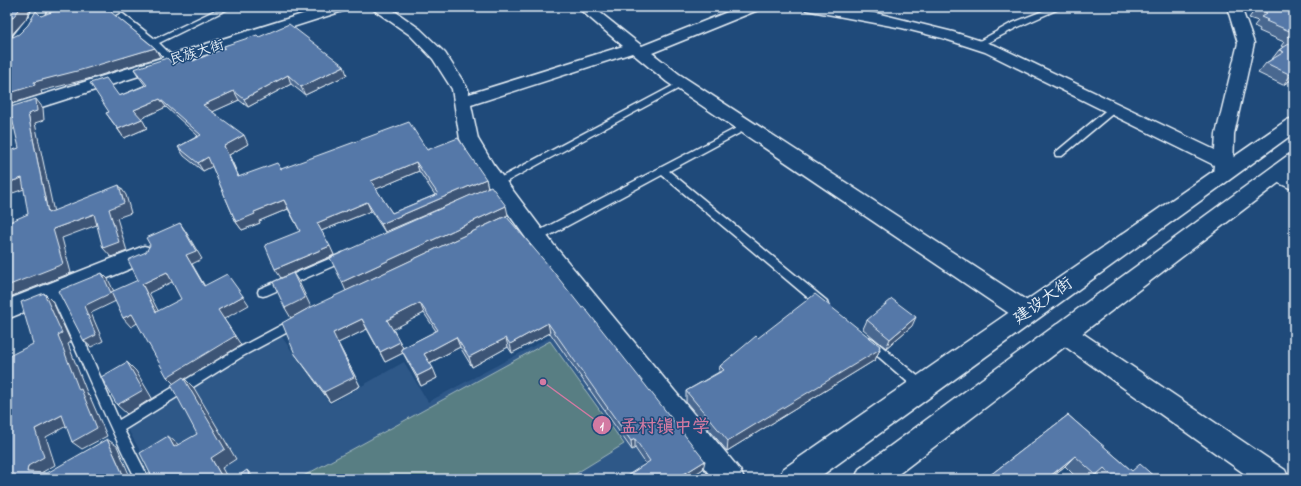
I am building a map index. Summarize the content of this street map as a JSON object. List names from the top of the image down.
{
  "streets": {
    "main road": ["民族大街", "建设大街"]
  },
  "places": ["孟村镇中学"]
}
